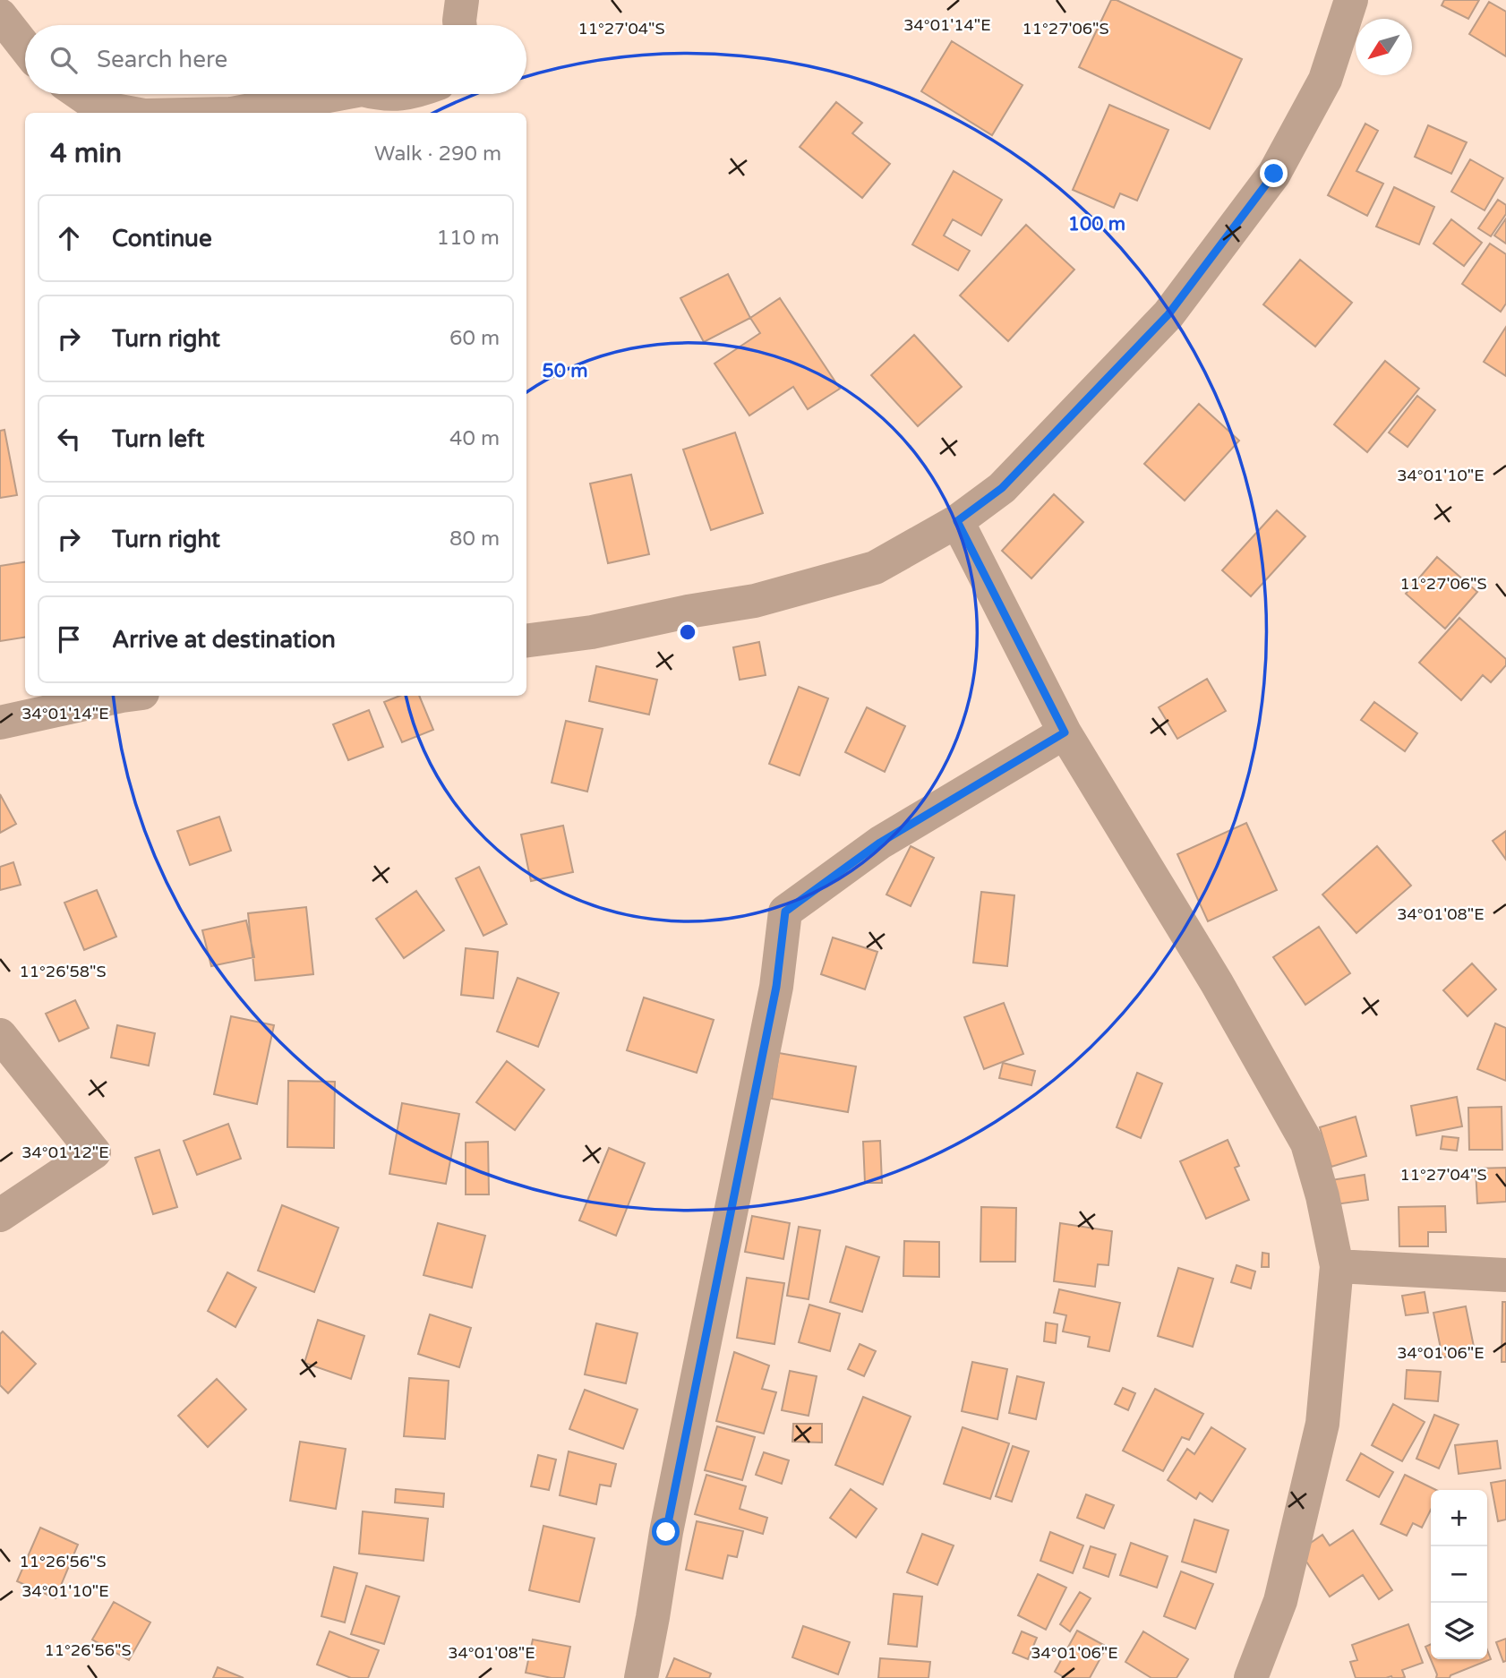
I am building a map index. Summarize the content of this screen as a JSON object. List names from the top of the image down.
{
  "north": "bottom left",
  "page": {
    "search": "Search here",
    "heading": ["4 min", "Walk · 290 m"],
    "list": [
      ["Continue", "110 m"],
      ["Turn right", "60 m"],
      ["Turn left", "40 m"],
      ["Turn right", "80 m"],
      "Arrive at destination"
    ],
    "map_buttons": ["+", "−"]
  },
  "coordinates": [
    "34°01'14\"E",
    "11°27'04\"S",
    "11°27'06\"S",
    "34°01'10\"E",
    "34°01'08\"E",
    "11°26'58\"S",
    "34°01'12\"E",
    "34°01'06\"E",
    "11°26'56\"S"
  ],
  "rings": ["100 m", "50 m"]
}
